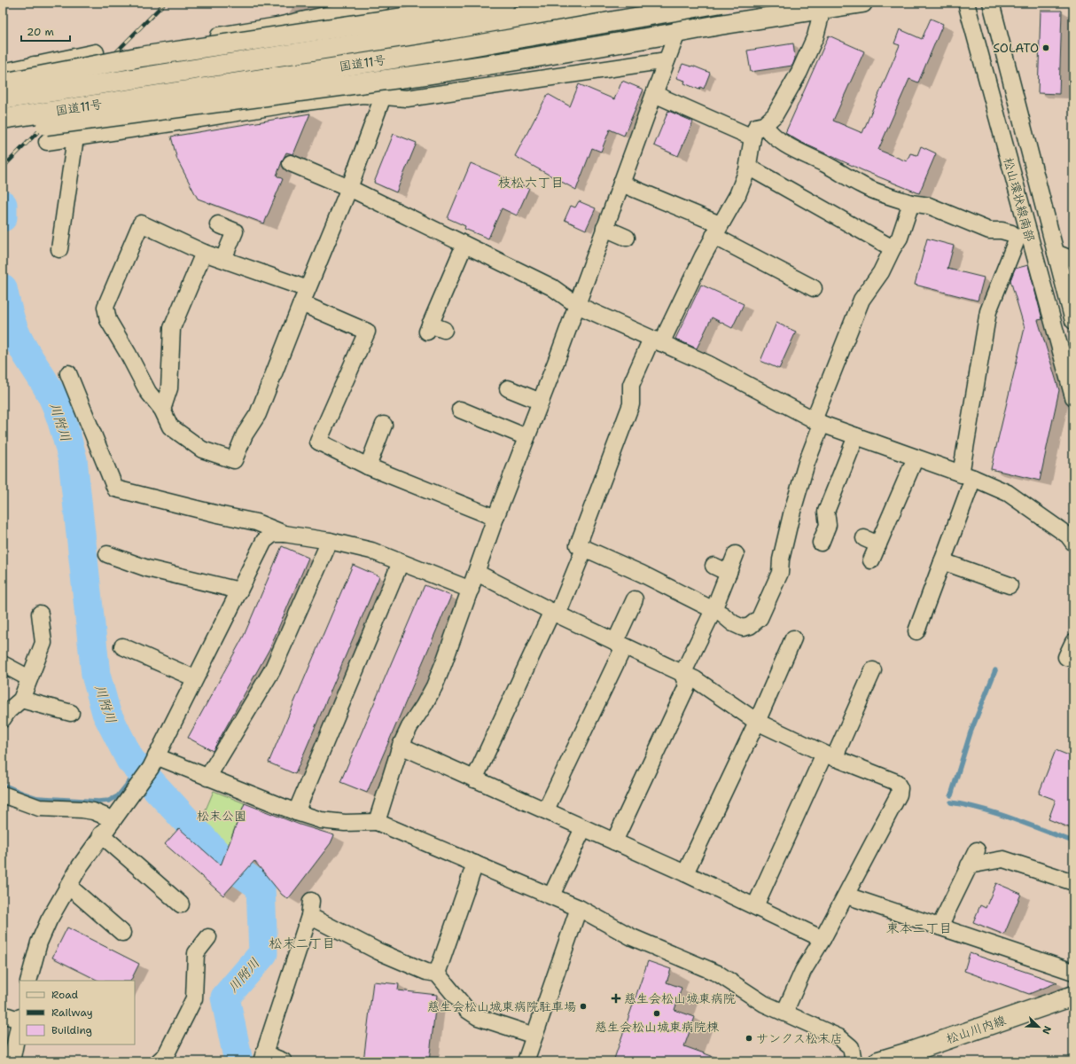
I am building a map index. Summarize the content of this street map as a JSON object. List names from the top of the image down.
{
  "streets": {
    "main road": ["国道11号", "松山川内線"],
    "street": ["松山環状線南部"]
  },
  "districts": ["枝松六丁目", "束本二丁目", "松末二丁目"],
  "water": ["川附川"],
  "parks": ["松末公園"],
  "places": {
    "other": [
      "SOLATO",
      "慈生会松山城東病院駐車場",
      "慈生会松山城東病院棟",
      "サンクス松末店"
    ],
    "health": ["慈生会松山城東病院"]
  },
  "legend": ["Road", "Railway", "Building"],
  "scale_bar": "20 m",
  "north": "bottom right"
}
